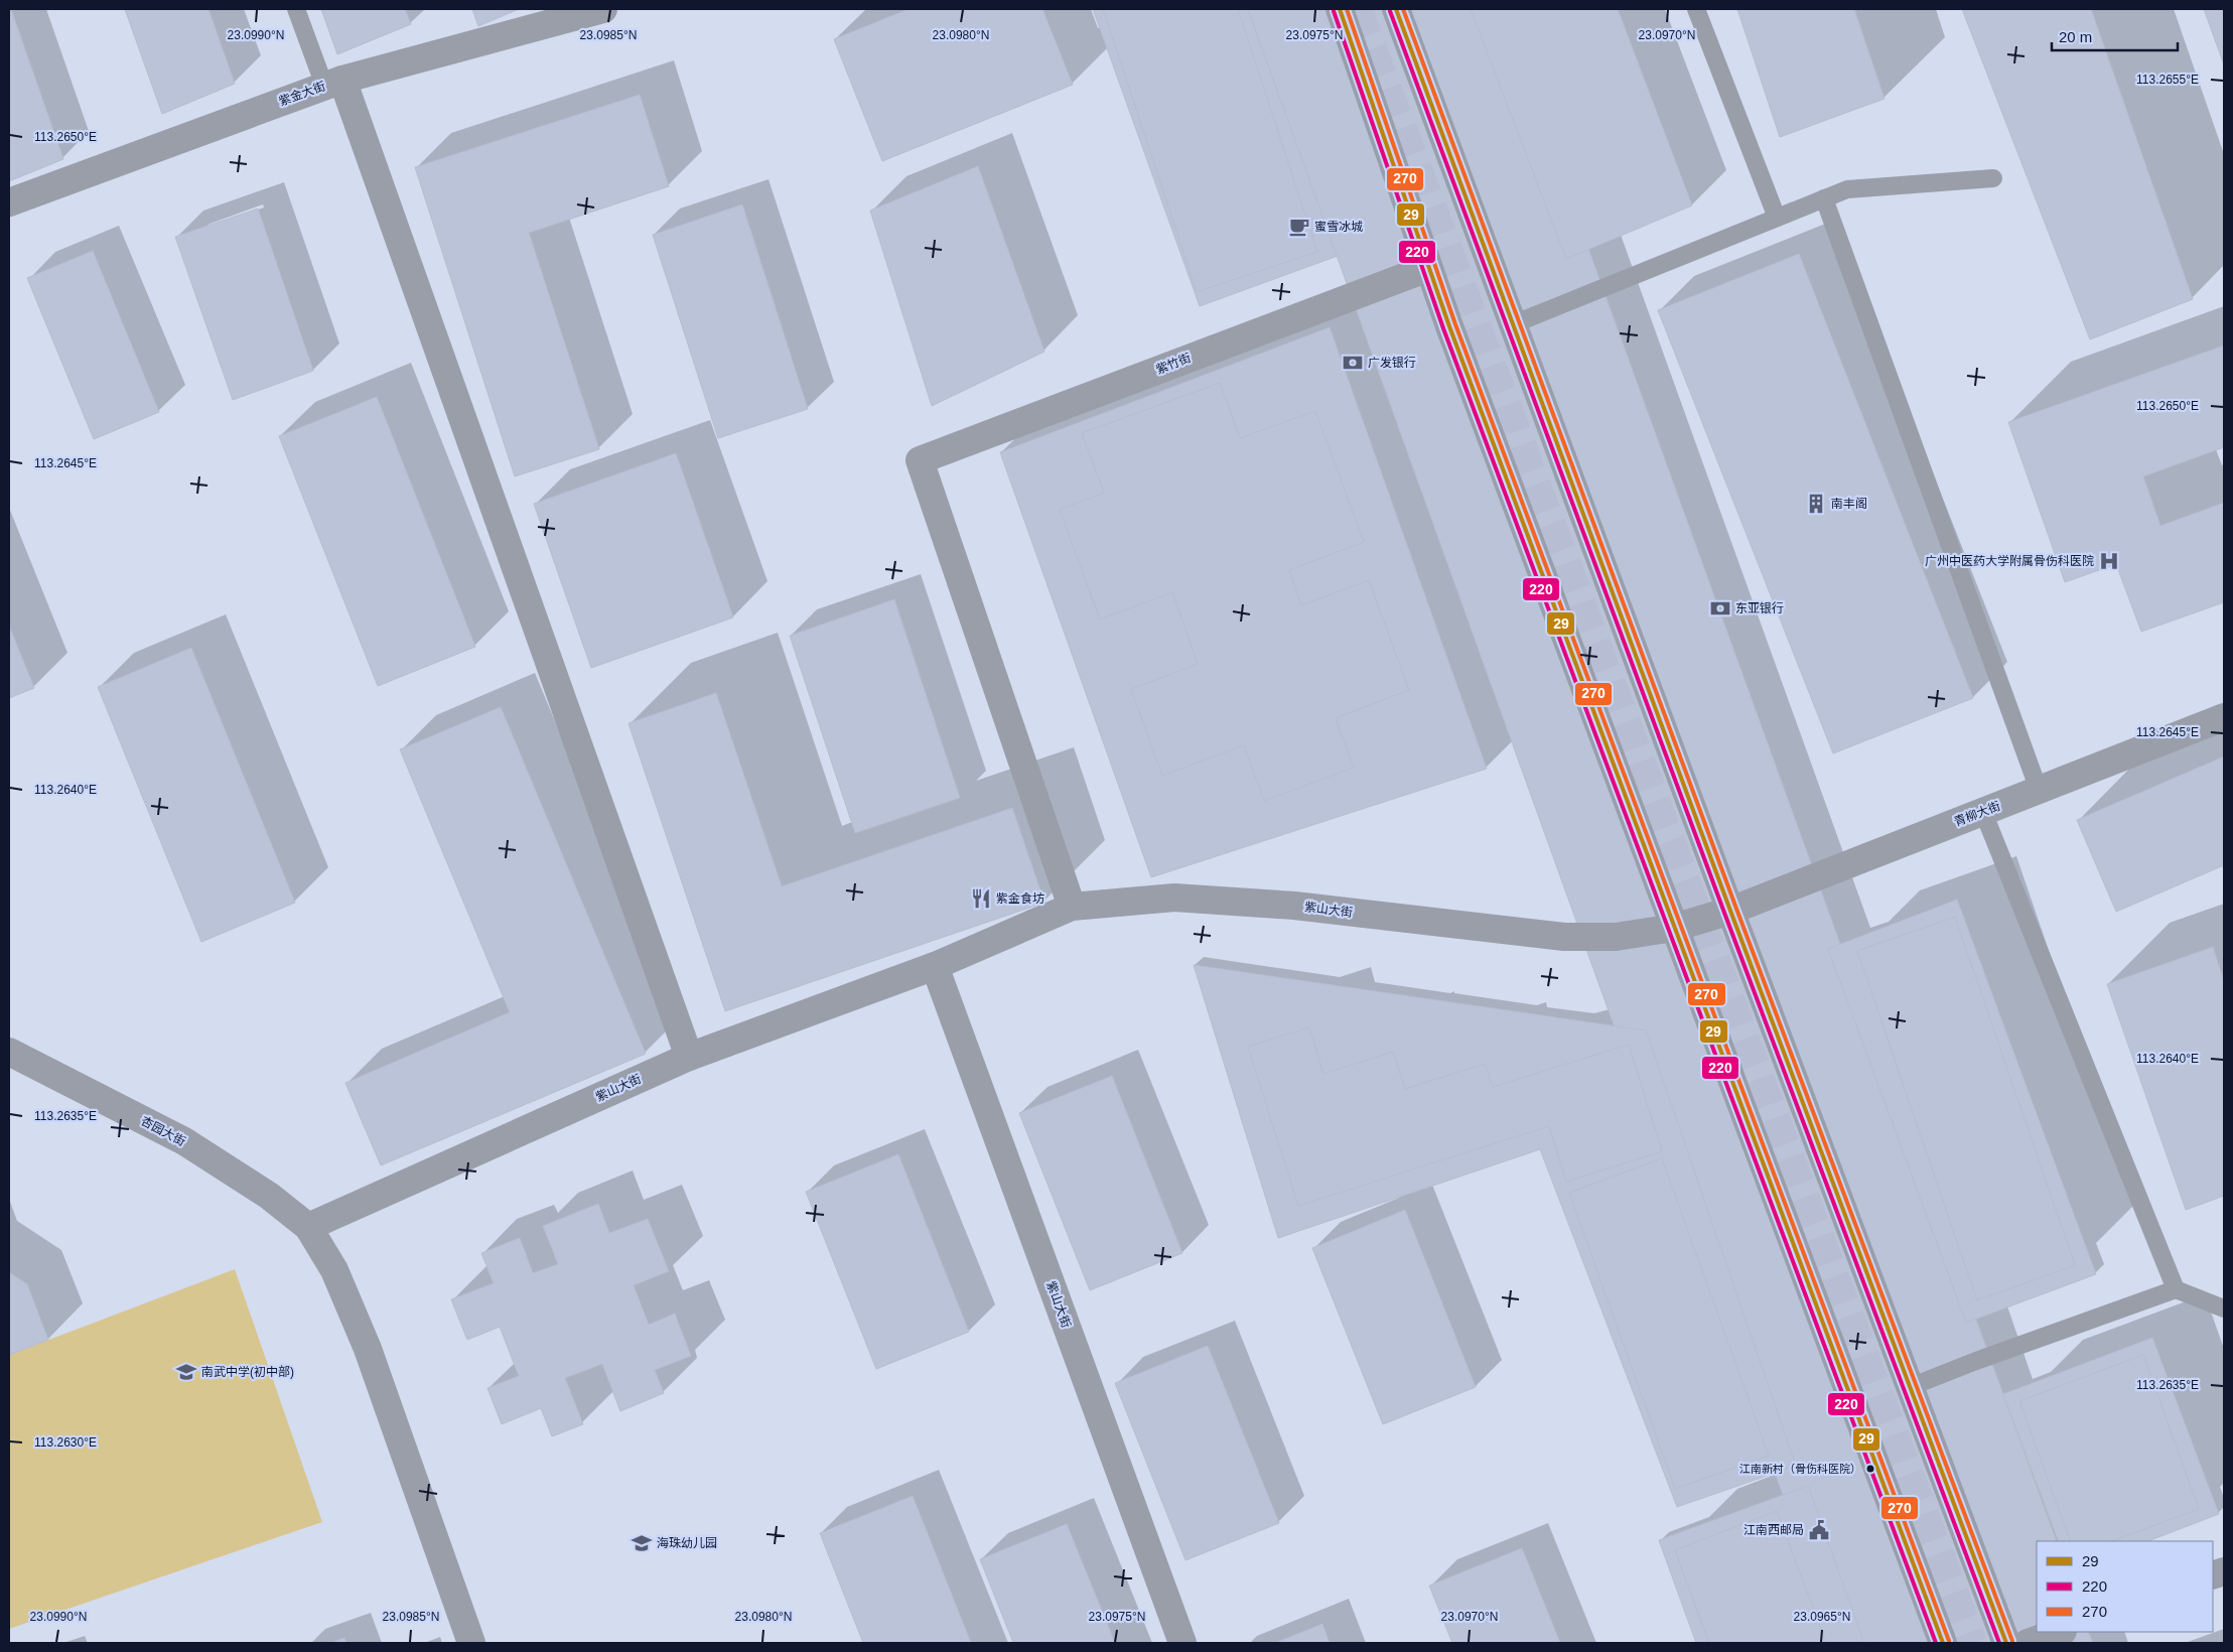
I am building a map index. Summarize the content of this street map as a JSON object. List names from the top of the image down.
{
  "streets": {
    "street": [
      "紫金大街",
      "紫竹街",
      "青柳大街",
      "紫山大街",
      "杏园大街"
    ]
  },
  "crossings": [
    ["紫竹街", "紫山大街"],
    ["青柳大街", "紫山大街"],
    ["紫山大街", "杏园大街"]
  ],
  "places": {
    "cafe": ["蜜雪冰城"],
    "bank": ["广发银行", "东亚银行"],
    "building": ["南丰阁"],
    "hospital": ["广州中医药大学附属骨伤科医院"],
    "restaurant": ["紫金食坊"],
    "school or university": ["南武中学(初中部)", "海珠幼儿园"],
    "other": ["江南新村（骨伤科医院）"],
    "public building": ["江南西邮局"]
  },
  "lines": ["transit line 29", "transit line 270", "transit line 220"],
  "legend": ["29", "220", "270"],
  "scale_bar": "20 m",
  "coordinates": [
    "23.0990°N",
    "23.0985°N",
    "23.0980°N",
    "23.0975°N",
    "23.0970°N",
    "113.2655°E",
    "113.2650°E",
    "113.2645°E",
    "113.2640°E",
    "113.2635°E",
    "113.2630°E",
    "23.0965°N"
  ]
}
